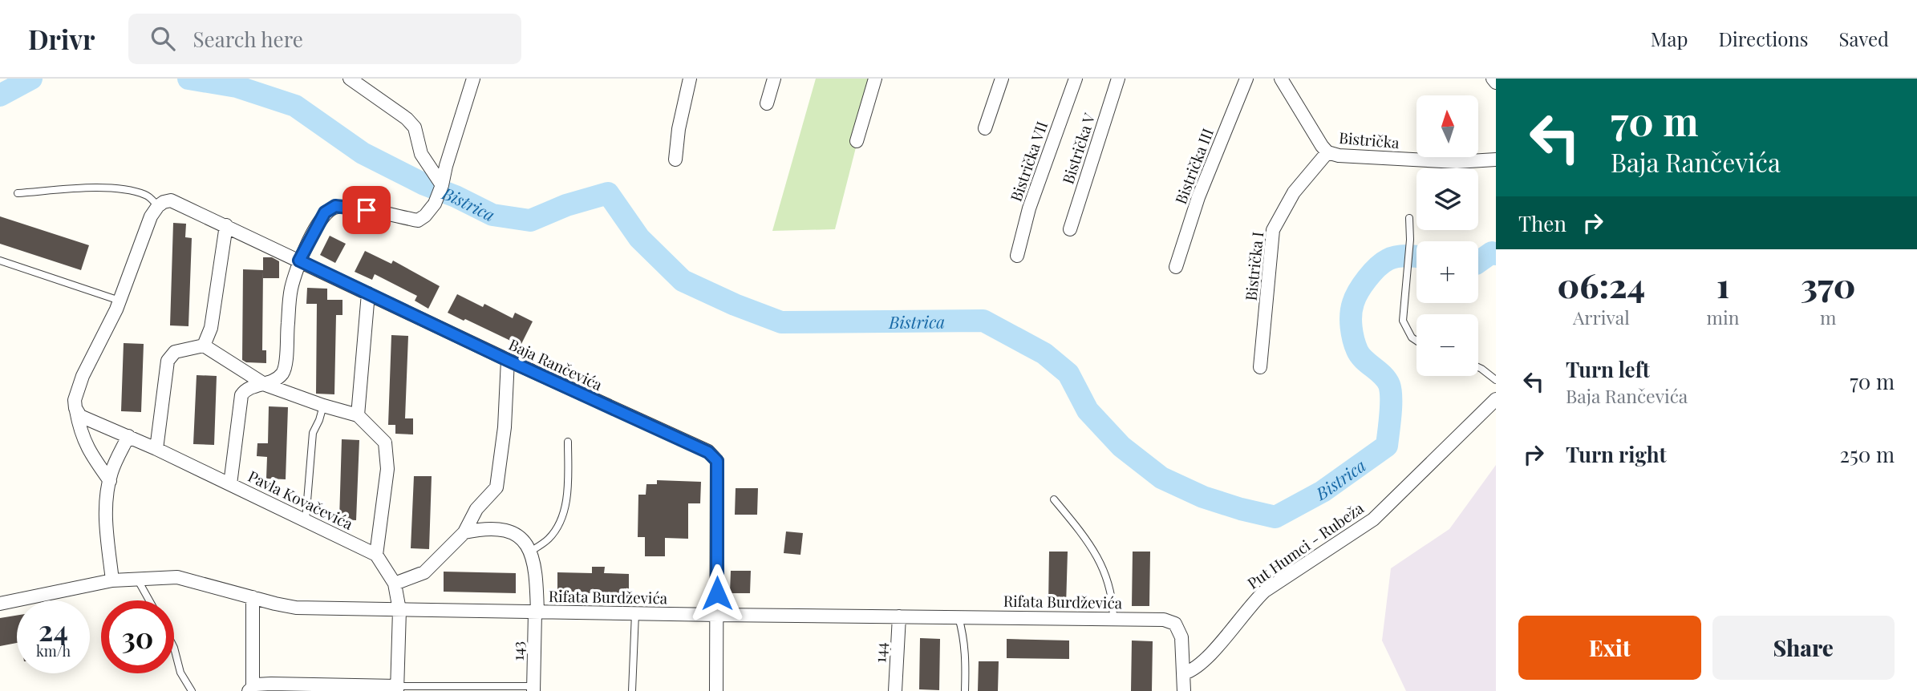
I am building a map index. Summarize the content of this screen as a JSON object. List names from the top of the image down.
{
  "streets": {
    "street": [
      "Bistrička",
      "Bistrička V",
      "Bistrička VII",
      "Bistrička III",
      "Bistrička I",
      "Baja Rančevića",
      "Pavla Kovačevića",
      "Put Humci - Rubeža",
      "Rifata Burdževića",
      "143",
      "144"
    ]
  },
  "crossings": [
    ["Bistrička", "Bistrička I"],
    ["Baja Rančevića", "Rifata Burdževića"],
    ["Put Humci - Rubeža", "Rifata Burdževića"],
    ["Rifata Burdževića", "143"],
    ["Rifata Burdževića", "144"]
  ],
  "water": ["Bistrica"],
  "north": "top",
  "page": {
    "header": "Drivr",
    "search": "Search here",
    "nav": ["Map", "Directions", "Saved"],
    "turn": ["70 m", "Baja Rančevića"],
    "map_buttons": ["+", "−"],
    "then": "Then",
    "eta": [
      "06:24",
      "Arrival",
      "1",
      "min",
      "370",
      "m"
    ],
    "list": [
      {
        "name": "Turn left",
        "note": "Baja Rančevića",
        "value": "70 m"
      },
      {
        "name": "Turn right",
        "value": "250 m"
      }
    ],
    "speed": "24 km/h",
    "limit": "30",
    "buttons": ["Exit", "Share"]
  }
}
